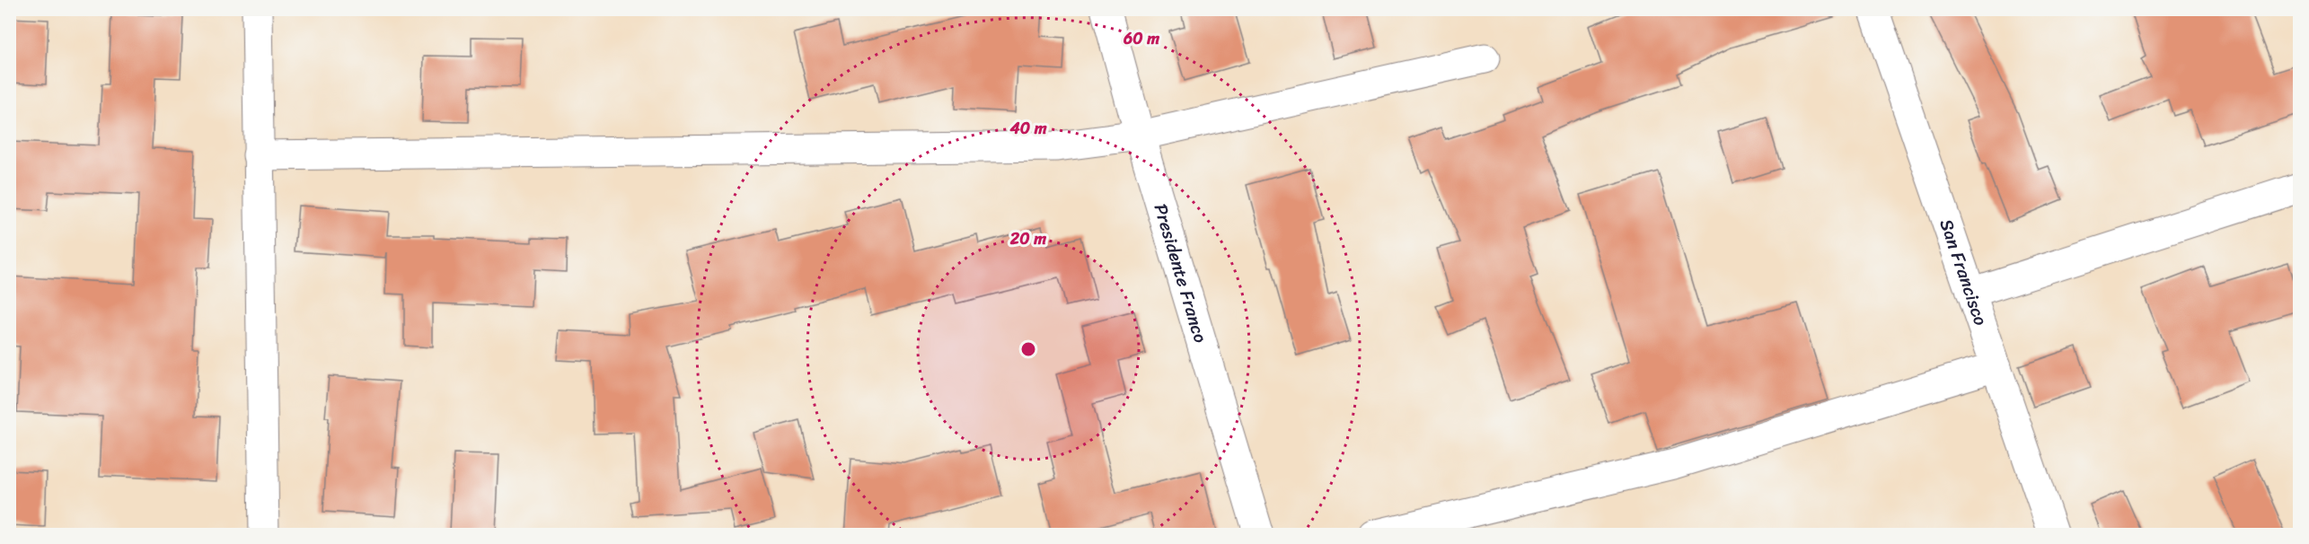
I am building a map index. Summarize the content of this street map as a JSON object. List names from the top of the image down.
{
  "streets": {
    "street": ["Presidente Franco", "San Francisco"]
  },
  "rings": ["60 m", "40 m", "20 m"]
}
